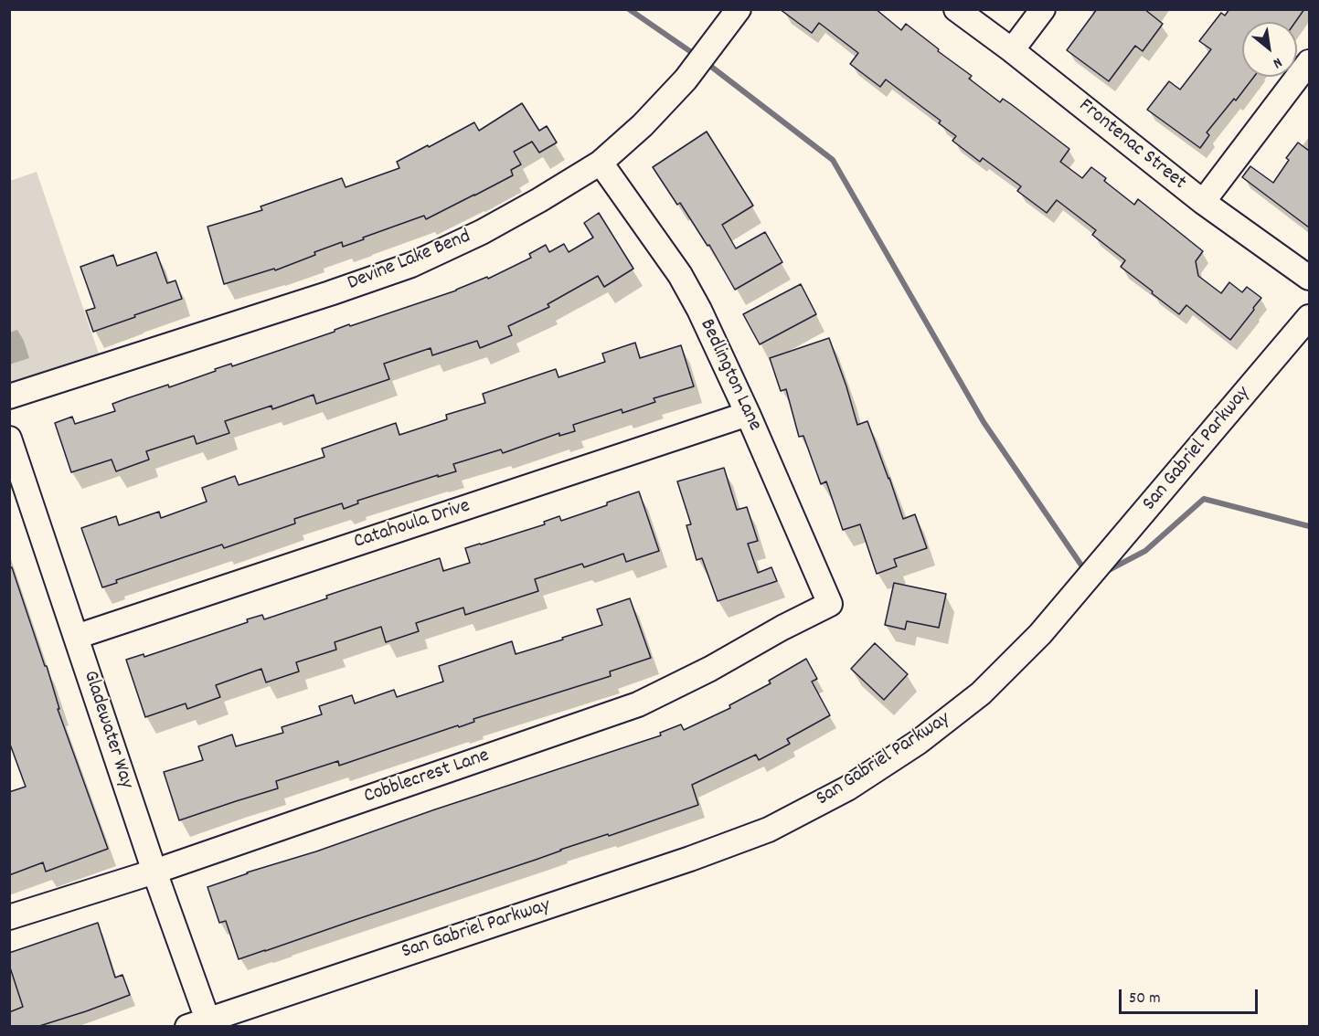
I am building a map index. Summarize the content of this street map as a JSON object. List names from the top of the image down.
{
  "streets": {
    "street": [
      "Frontenac Street",
      "Devine Lake Bend",
      "Bedlington Lane",
      "San Gabriel Parkway",
      "Catahoula Drive",
      "Gladewater Way",
      "Cobblecrest Lane"
    ]
  },
  "crossings": [
    ["Devine Lake Bend", "Bedlington Lane"],
    ["Bedlington Lane", "Catahoula Drive"],
    ["Bedlington Lane", "Cobblecrest Lane"],
    ["San Gabriel Parkway", "Gladewater Way"],
    ["Catahoula Drive", "Gladewater Way"],
    ["Gladewater Way", "Cobblecrest Lane"]
  ],
  "scale_bar": "50 m",
  "north": "bottom right"
}
